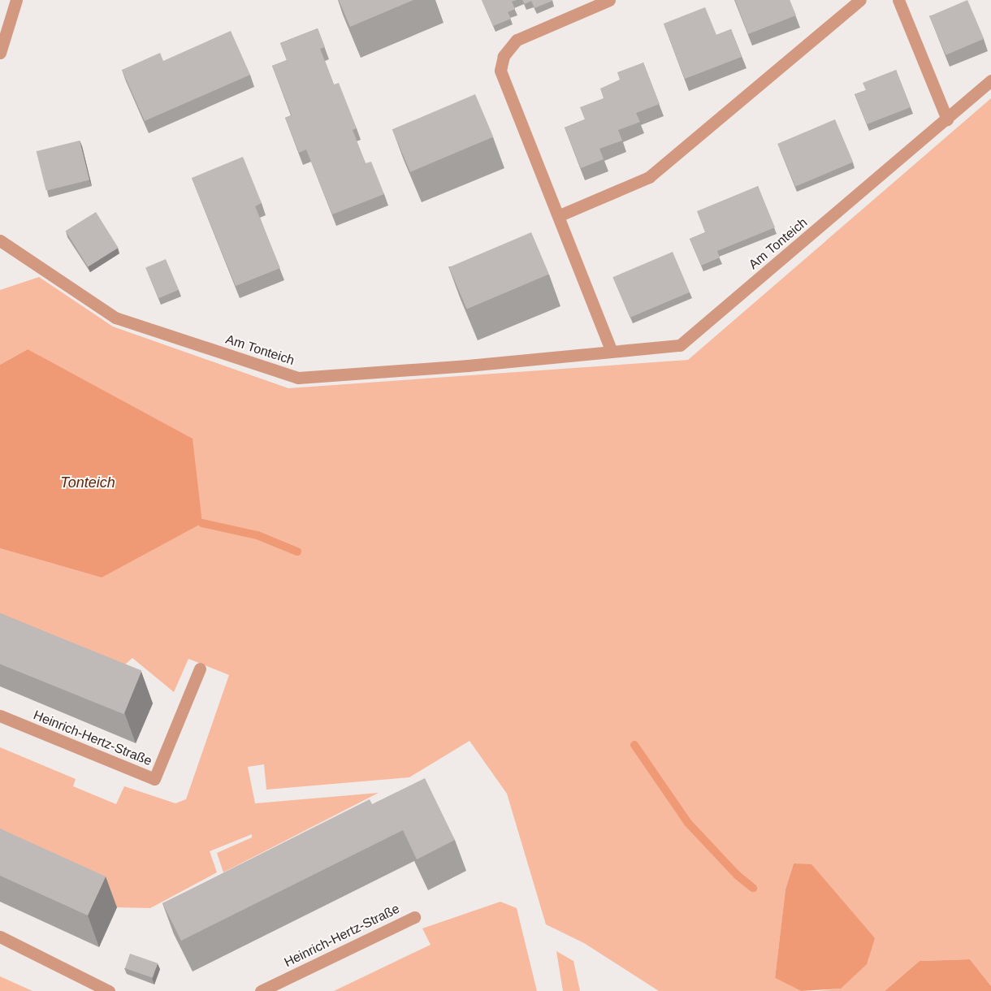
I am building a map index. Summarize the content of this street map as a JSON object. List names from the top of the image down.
{
  "streets": {
    "street": ["Am Tonteich", "Heinrich-Hertz-Straße"]
  },
  "water": ["Tonteich"]
}
